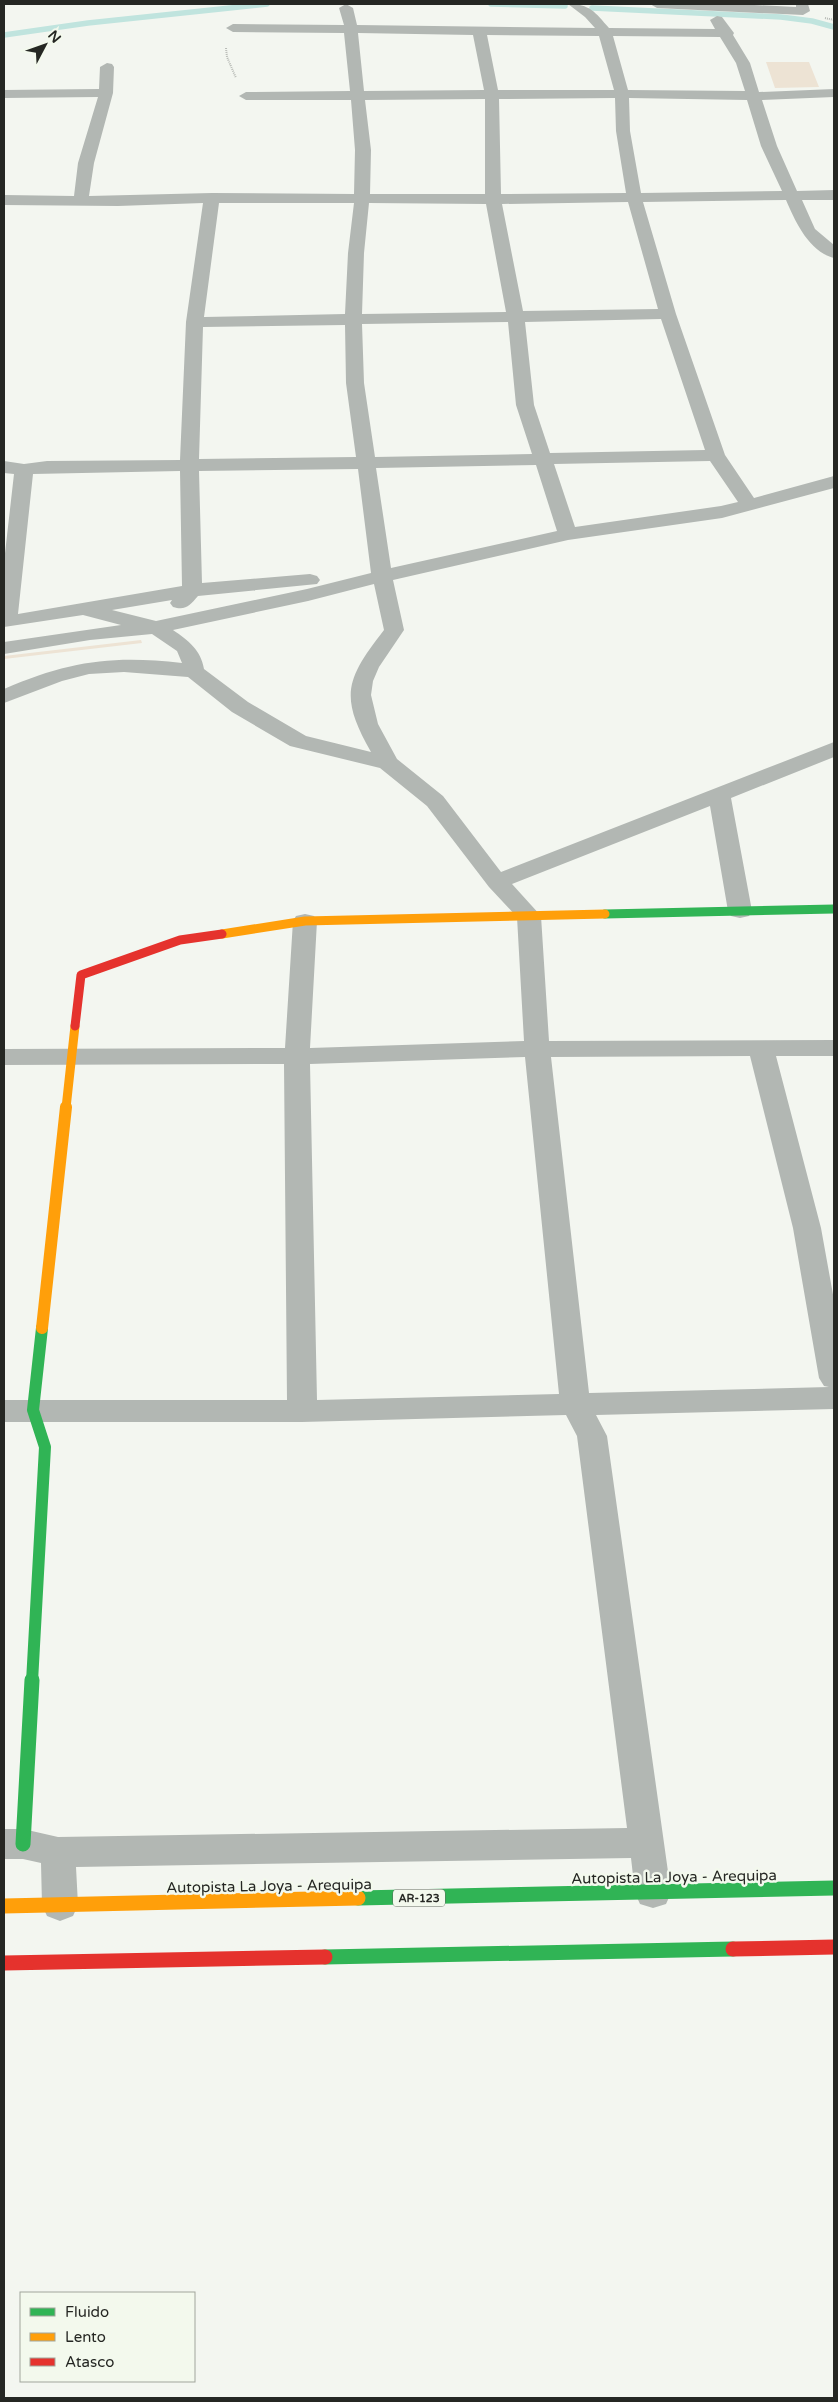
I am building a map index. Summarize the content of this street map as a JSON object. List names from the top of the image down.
{
  "streets": {
    "street": ["Autopista La Joya - Arequipa", "AR-123"]
  },
  "legend": ["Fluido", "Lento", "Atasco"],
  "north": "top right"
}
